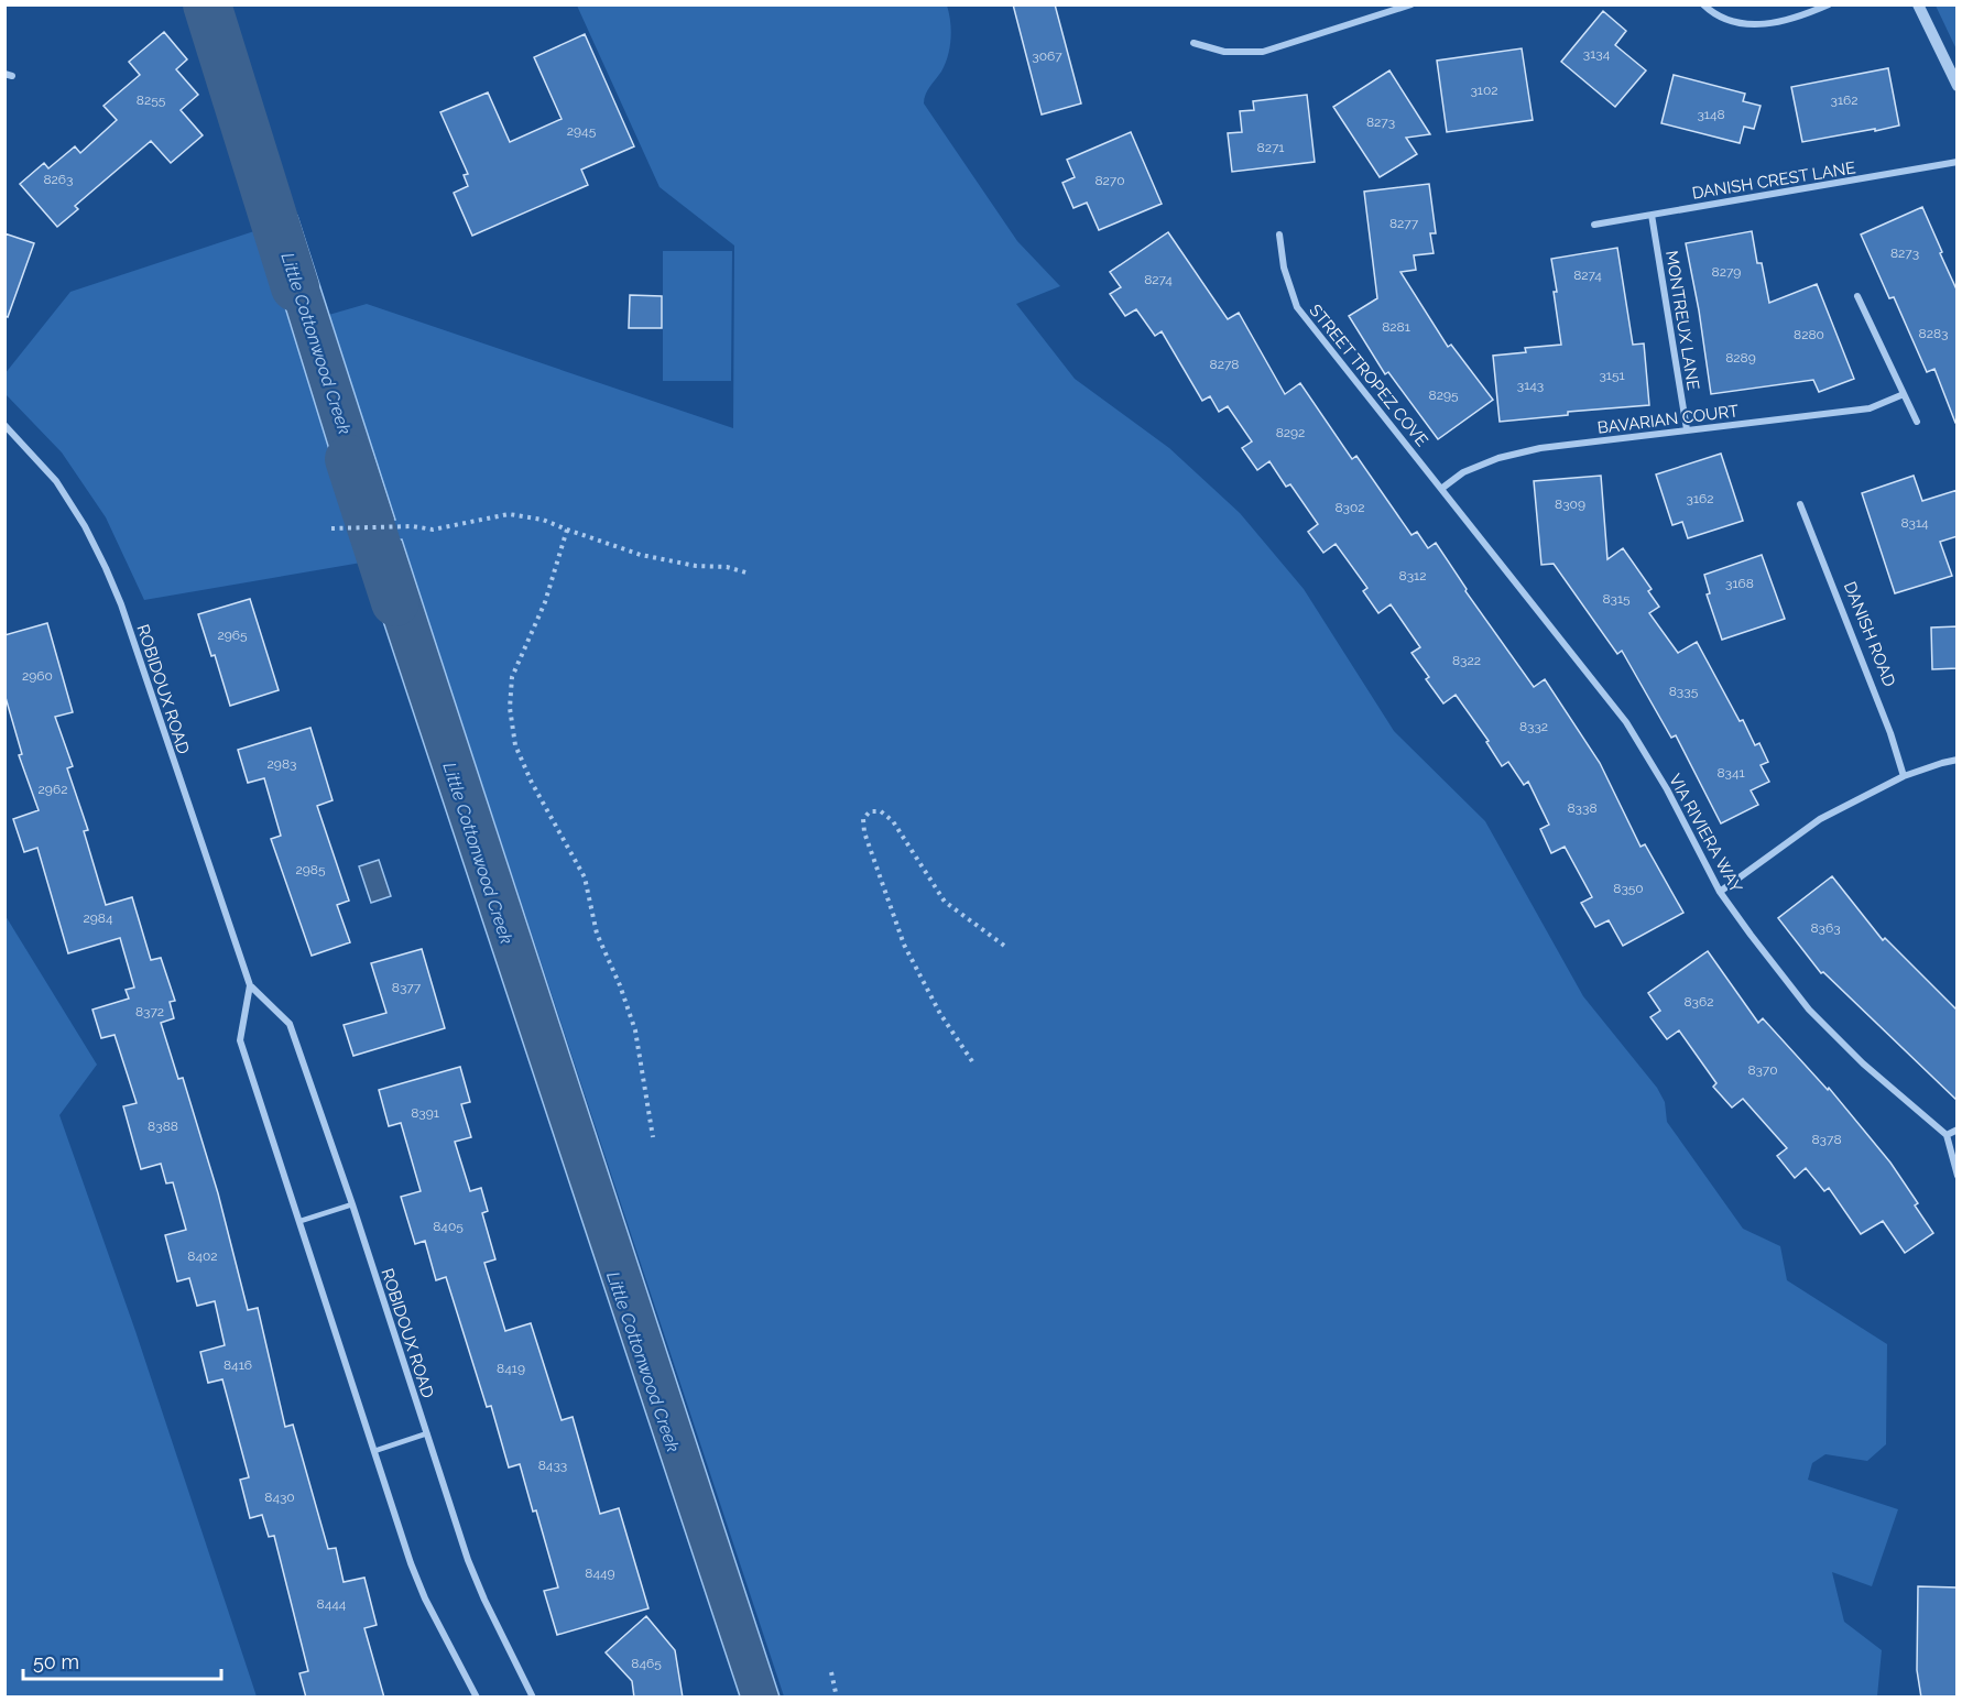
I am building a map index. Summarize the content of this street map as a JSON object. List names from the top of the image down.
{
  "streets": {
    "street": [
      "DANISH CREST LANE",
      "MONTREUX LANE",
      "STREET TROPEZ COVE",
      "BAVARIAN COURT",
      "DANISH ROAD",
      "ROBIDOUX ROAD",
      "VIA RIVIERA WAY"
    ]
  },
  "crossings": [
    ["DANISH CREST LANE", "MONTREUX LANE"],
    ["MONTREUX LANE", "BAVARIAN COURT"],
    ["STREET TROPEZ COVE", "BAVARIAN COURT"],
    ["STREET TROPEZ COVE", "VIA RIVIERA WAY"],
    ["BAVARIAN COURT", "VIA RIVIERA WAY"]
  ],
  "water": ["Little Cottonwood Creek"],
  "house_numbers": [
    "3134",
    "3067",
    "3102",
    "8255",
    "3162",
    "3148",
    "8273",
    "2945",
    "8271",
    "8263",
    "8270",
    "8277",
    "8273",
    "8279",
    "8274",
    "8274",
    "8281",
    "8283",
    "8280",
    "8289",
    "8278",
    "3151",
    "3143",
    "8295",
    "8292",
    "3162",
    "8309",
    "8302",
    "8314",
    "8312",
    "3168",
    "8315",
    "2965",
    "8322",
    "2960",
    "8335",
    "8332",
    "2983",
    "8341",
    "2962",
    "8338",
    "2985",
    "8350",
    "2984",
    "8363",
    "8377",
    "8362",
    "8372",
    "8370",
    "8391",
    "8388",
    "8378",
    "8405",
    "8402",
    "8416",
    "8419",
    "8433",
    "8430",
    "8449",
    "8444",
    "8465"
  ],
  "scale_bar": "50 m"
}
